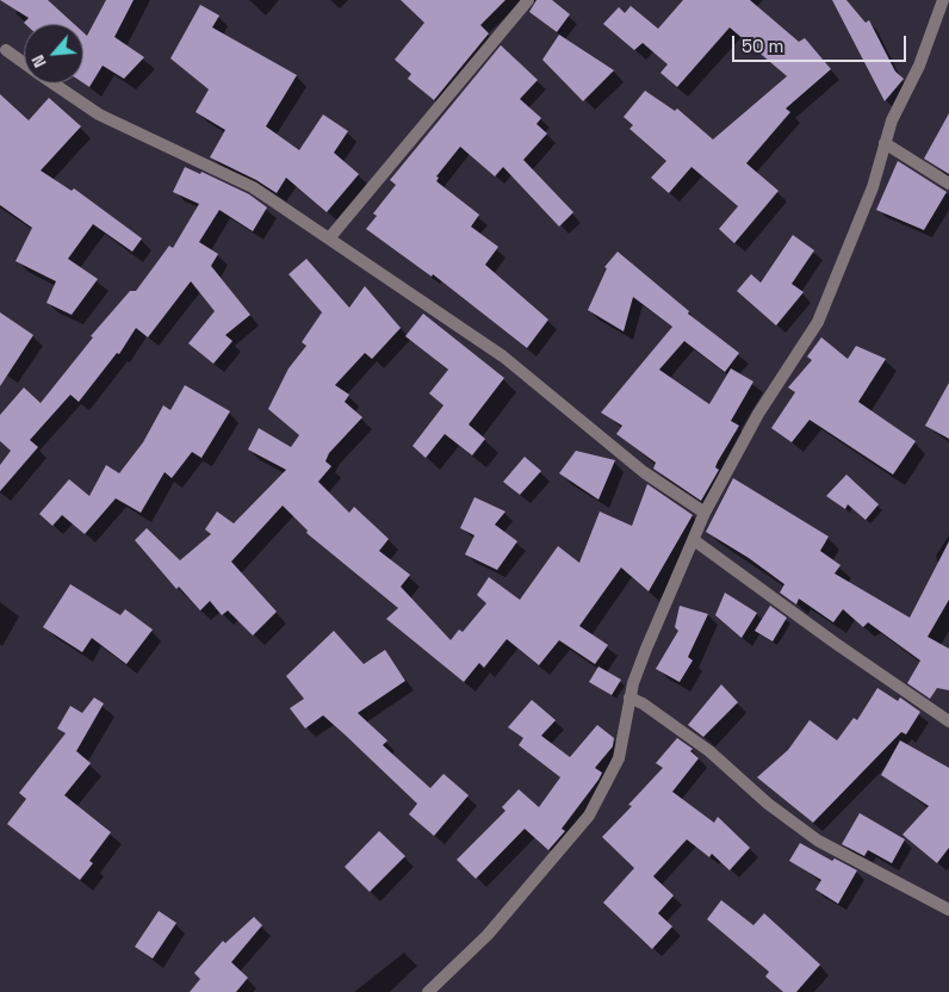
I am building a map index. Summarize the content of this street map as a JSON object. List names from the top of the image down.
{
  "scale_bar": "50 m",
  "north": "bottom left"
}
